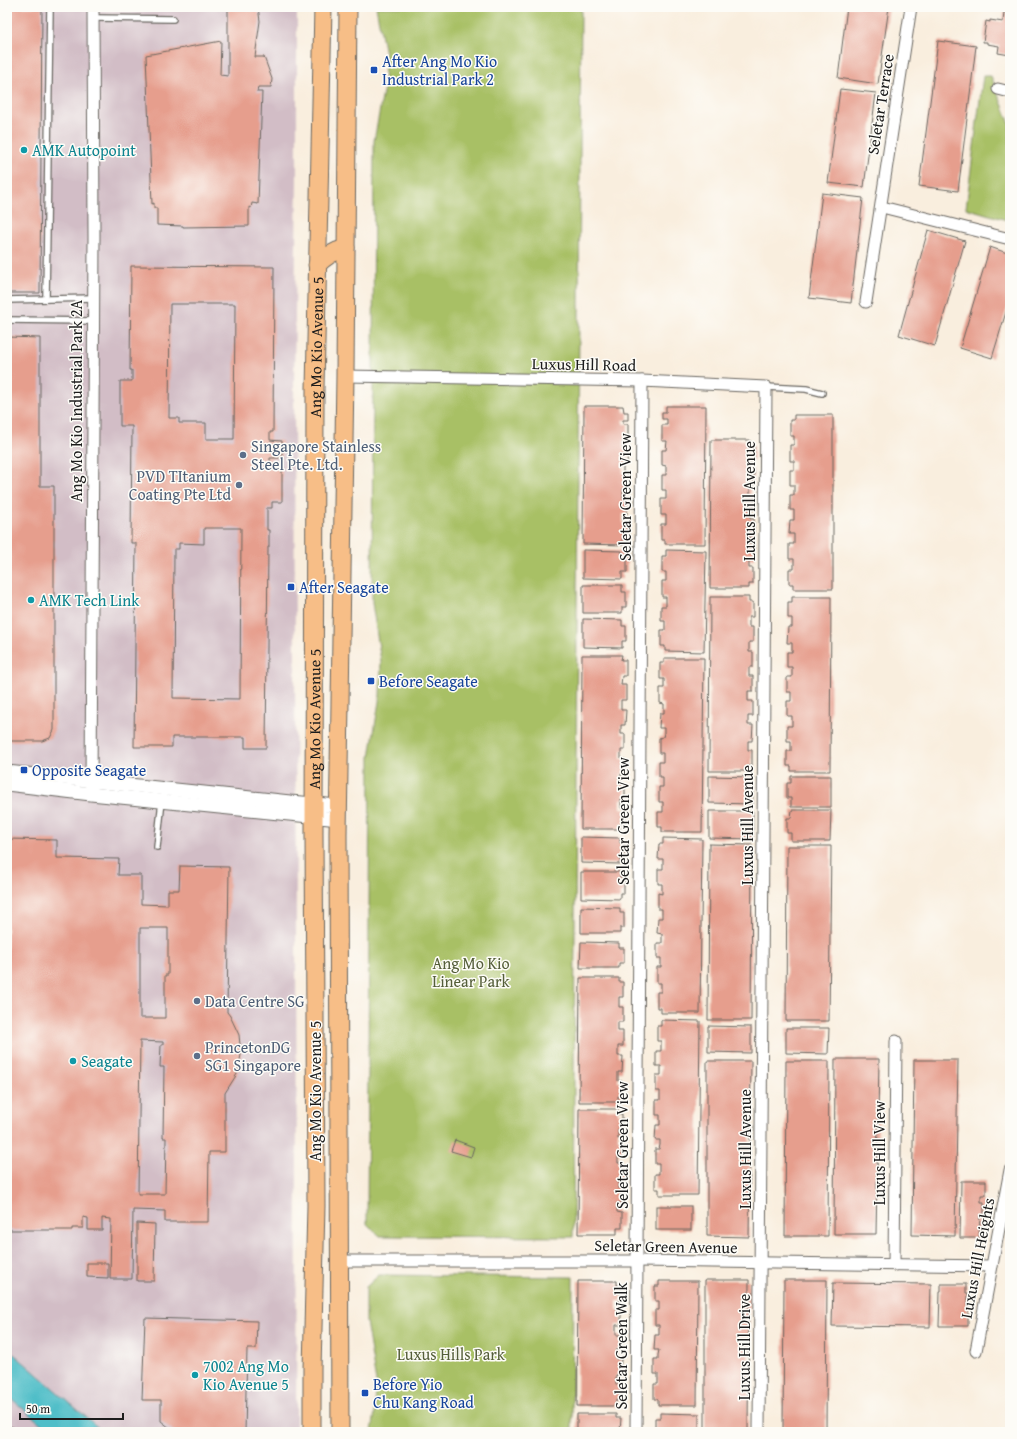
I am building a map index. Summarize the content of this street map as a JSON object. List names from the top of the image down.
{
  "streets": {
    "main road": ["Ang Mo Kio Avenue 5"],
    "street": [
      "Seletar Terrace",
      "Luxus Hill Road",
      "Ang Mo Kio Industrial Park 2A",
      "Seletar Green View",
      "Luxus Hill Avenue",
      "Luxus Hill View",
      "Seletar Green Avenue",
      "Luxus Hill Heights",
      "Seletar Green Walk",
      "Luxus Hill Drive"
    ]
  },
  "crossings": [
    ["Ang Mo Kio Avenue 5", "Luxus Hill Road"],
    ["Ang Mo Kio Avenue 5", "Seletar Green Avenue"],
    ["Luxus Hill Road", "Seletar Green View"],
    ["Luxus Hill Road", "Luxus Hill Avenue"],
    ["Seletar Green View", "Seletar Green Avenue"],
    ["Seletar Green View", "Seletar Green Walk"],
    ["Luxus Hill Avenue", "Seletar Green Avenue"],
    ["Luxus Hill Avenue", "Luxus Hill Drive"],
    ["Luxus Hill View", "Seletar Green Avenue"],
    ["Seletar Green Avenue", "Luxus Hill Heights"],
    ["Seletar Green Avenue", "Seletar Green Walk"],
    ["Seletar Green Avenue", "Luxus Hill Drive"]
  ],
  "parks": ["Ang Mo Kio Linear Park", "Luxus Hills Park"],
  "places": {
    "transit": [
      "After Ang Mo Kio Industrial Park 2",
      "After Seagate",
      "Before Seagate",
      "Opposite Seagate",
      "Before Yio Chu Kang Road"
    ],
    "other": [
      "AMK Autopoint",
      "Singapore Stainless Steel Pte. Ltd.",
      "PVD TItanium Coating Pte Ltd",
      "AMK Tech Link",
      "Data Centre SG",
      "PrincetonDG SG1 Singapore",
      "Seagate",
      "7002 Ang Mo Kio Avenue 5"
    ]
  },
  "scale_bar": "50 m"
}
